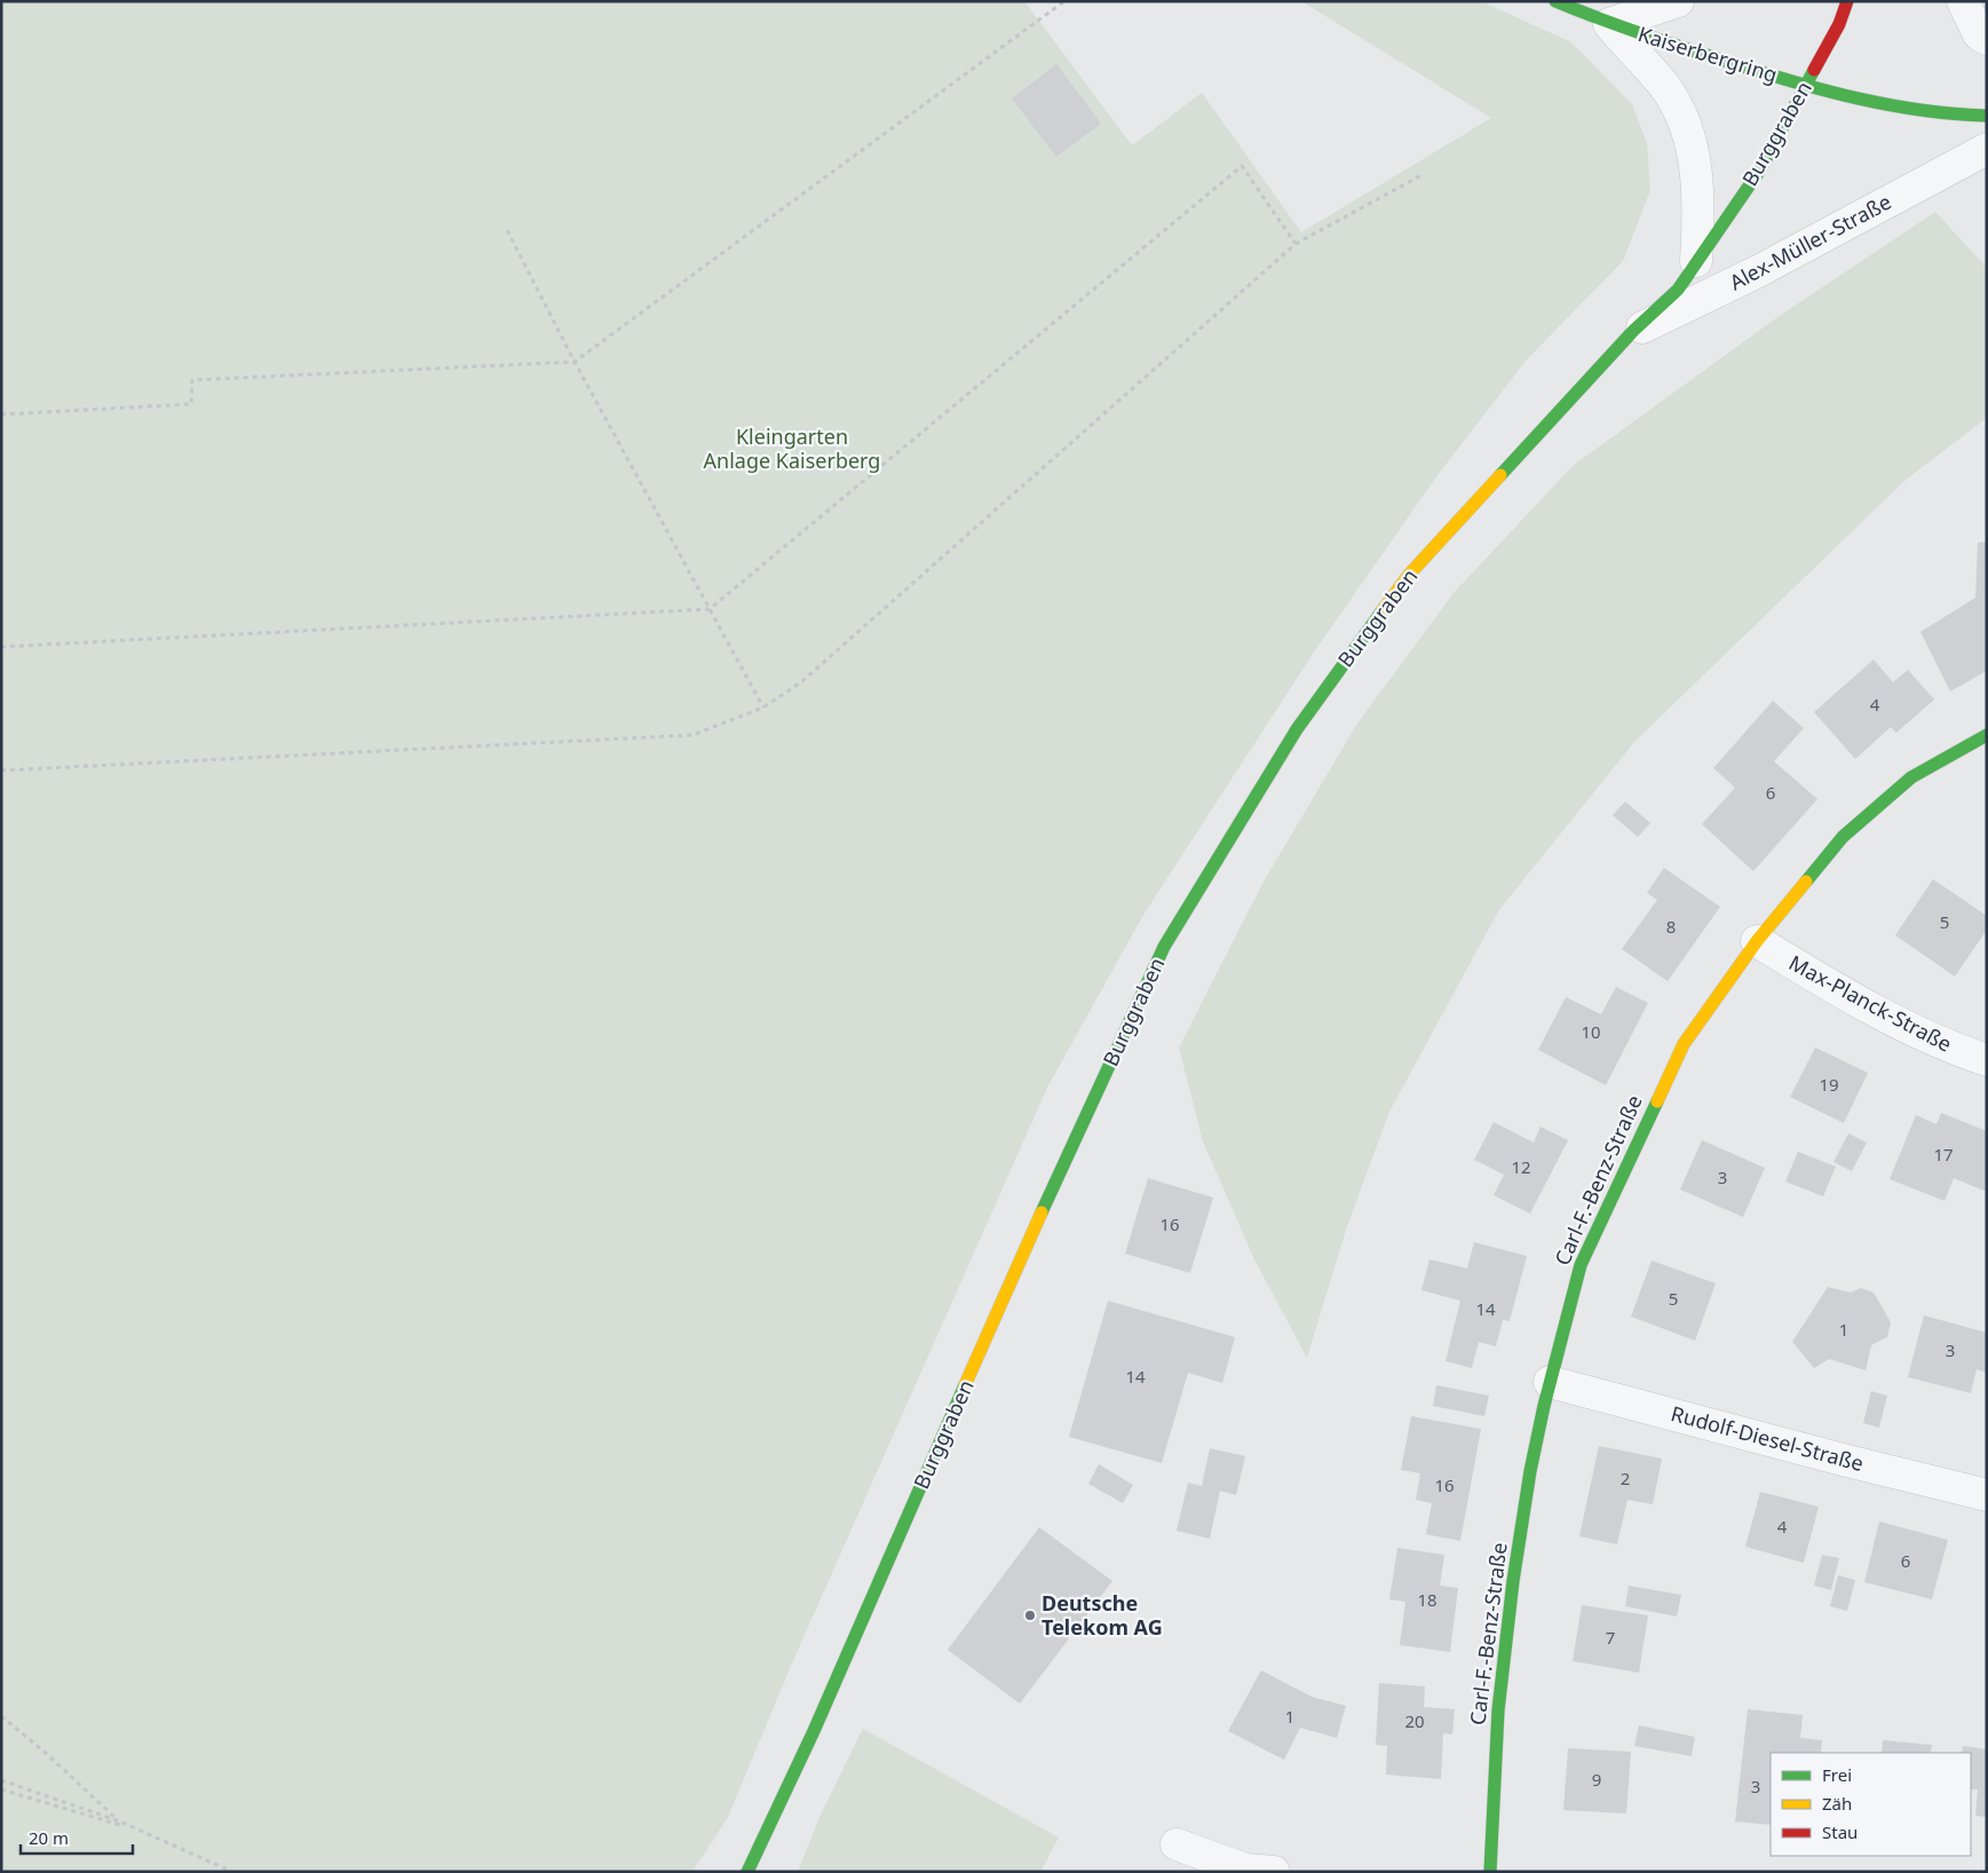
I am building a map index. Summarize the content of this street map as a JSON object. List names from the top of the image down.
{
  "streets": {
    "street": [
      "Kaiserbergring",
      "Burggraben",
      "Alex-Müller-Straße",
      "Max-Planck-Straße",
      "Carl-F.-Benz-Straße",
      "Rudolf-Diesel-Straße"
    ]
  },
  "crossings": [
    ["Kaiserbergring", "Burggraben"],
    ["Burggraben", "Alex-Müller-Straße"],
    ["Max-Planck-Straße", "Carl-F.-Benz-Straße"],
    ["Carl-F.-Benz-Straße", "Rudolf-Diesel-Straße"]
  ],
  "parks": ["Kleingarten Anlage Kaiserberg"],
  "places": ["Deutsche Telekom AG"],
  "house_numbers": [
    "4",
    "6",
    "5",
    "8",
    "10",
    "19",
    "17",
    "12",
    "3",
    "16",
    "5",
    "14",
    "1",
    "3",
    "14",
    "2",
    "16",
    "4",
    "6",
    "18",
    "7",
    "1",
    "20",
    "9",
    "3"
  ],
  "legend": ["Frei", "Zäh", "Stau"],
  "scale_bar": "20 m"
}
